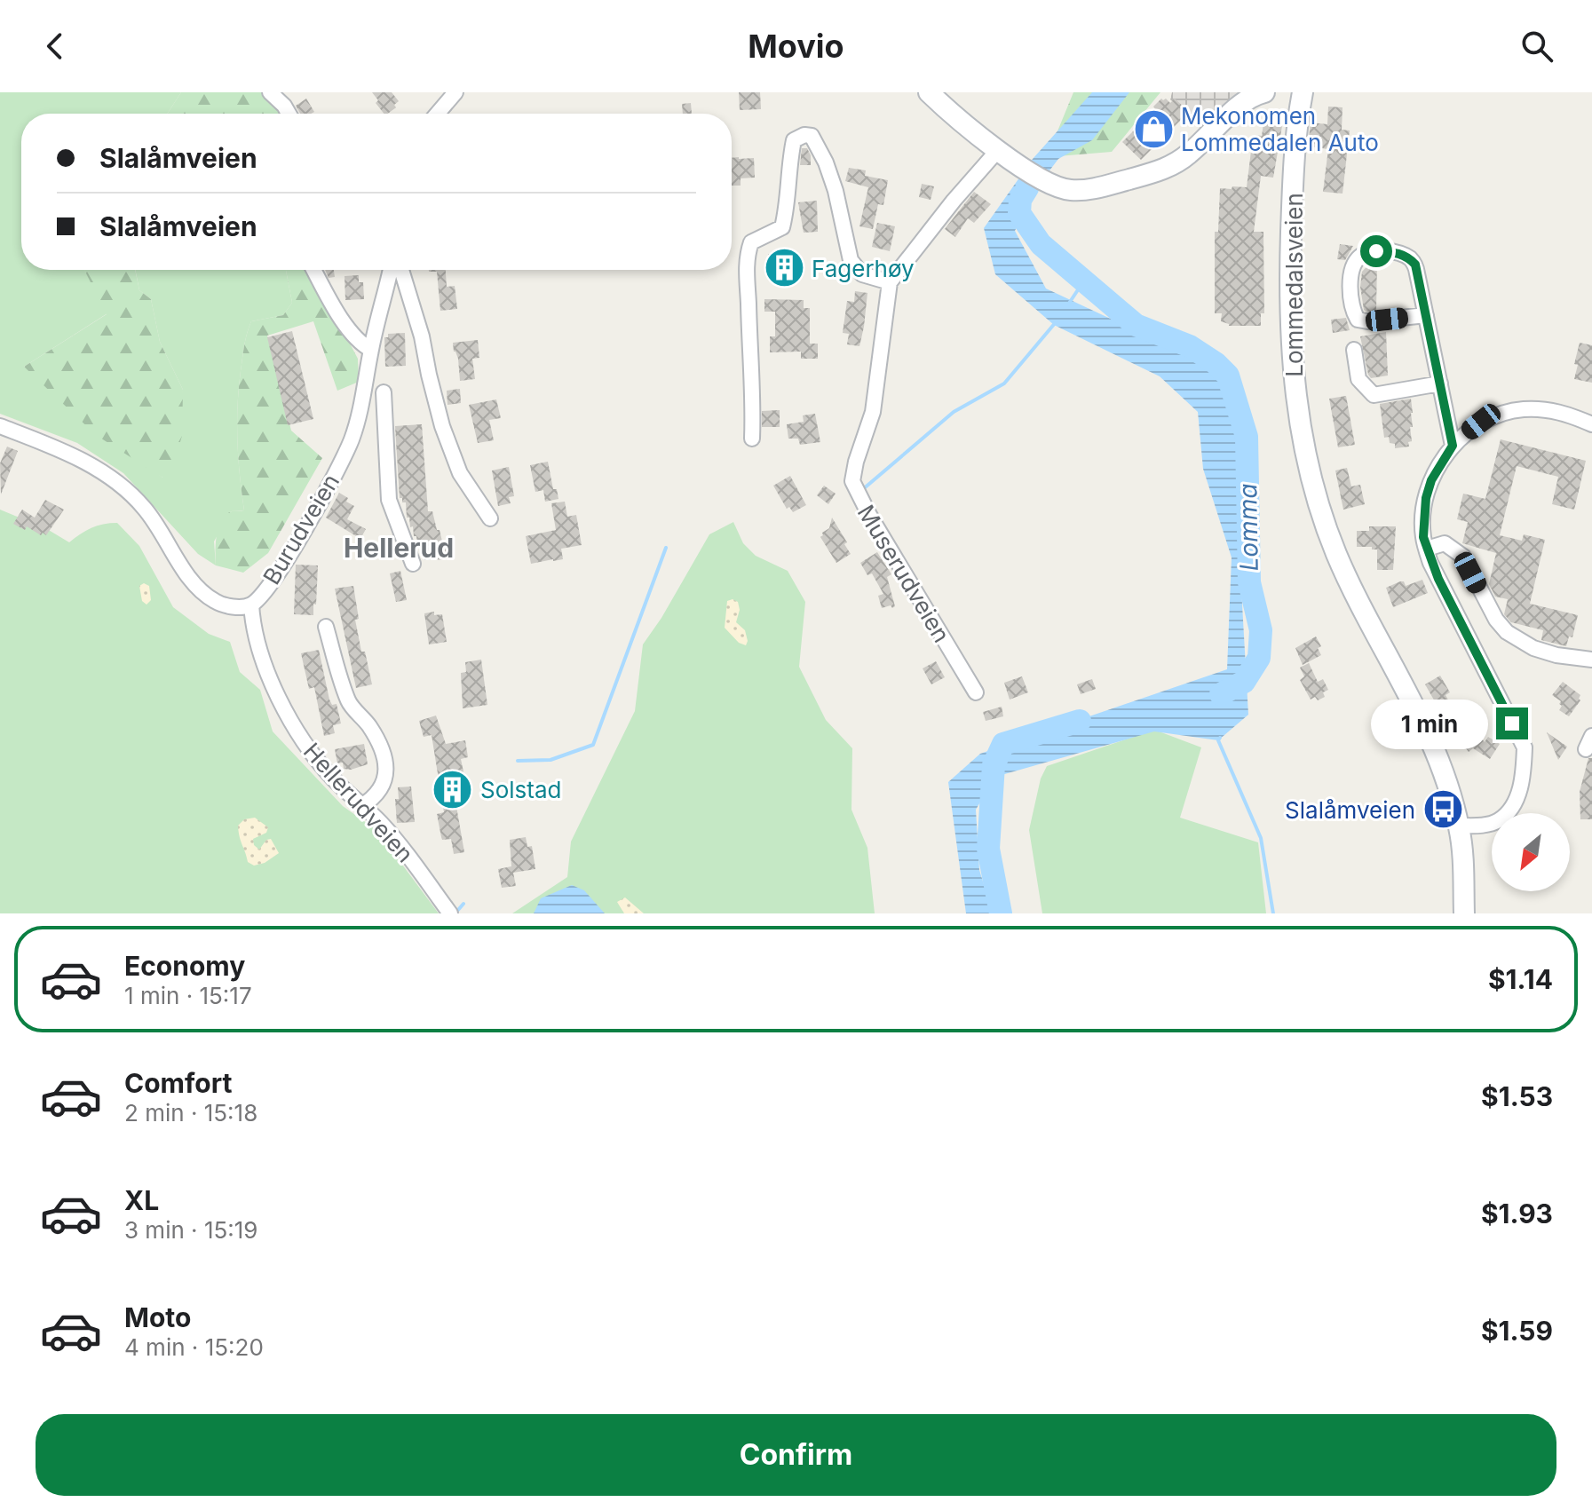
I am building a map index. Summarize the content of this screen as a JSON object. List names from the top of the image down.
{
  "streets": {
    "main road": ["Lommedalsveien"],
    "street": ["Burudveien", "Muserudveien", "Hellerudveien"]
  },
  "crossings": [
    ["Burudveien", "Hellerudveien"]
  ],
  "districts": ["Hellerud"],
  "water": ["Lomma"],
  "places": {
    "shop": ["Mekonomen Lommedalen Auto"],
    "building": ["Fagerhøy", "Solstad"],
    "bus stop": ["Slalåmveien"]
  },
  "north": "bottom left",
  "page": {
    "header": "Movio",
    "banner": ["Slalåmveien", "Slalåmveien"],
    "bubble": "1 min",
    "list": [
      {
        "name": "Economy",
        "note": "1 min · 15:17",
        "value": "$1.14"
      },
      {
        "name": "Comfort",
        "note": "2 min · 15:18",
        "value": "$1.53"
      },
      {
        "name": "XL",
        "note": "3 min · 15:19",
        "value": "$1.93"
      },
      {
        "name": "Moto",
        "note": "4 min · 15:20",
        "value": "$1.59"
      }
    ],
    "buttons": "Confirm"
  }
}
